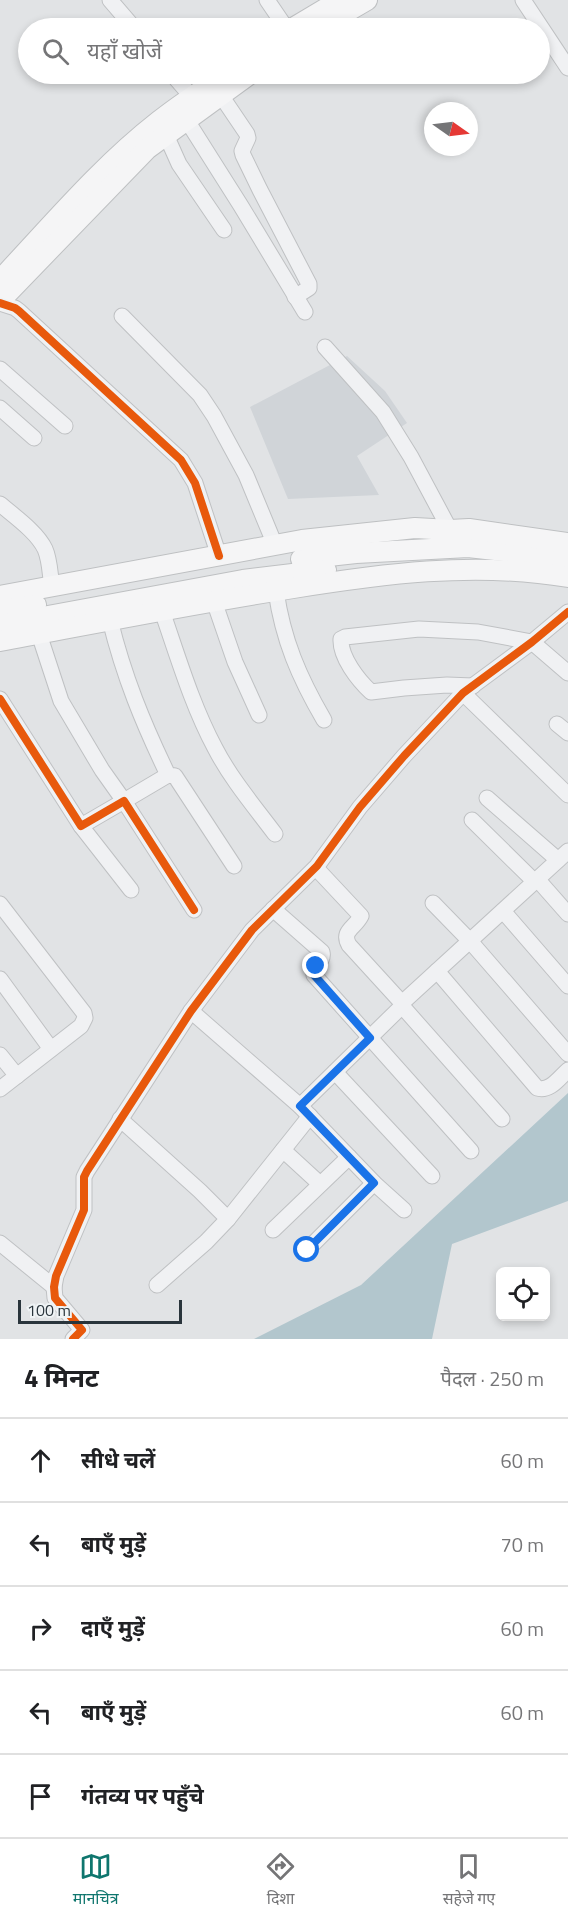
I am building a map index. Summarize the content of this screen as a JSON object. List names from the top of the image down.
{
  "scale_bar": "100 m",
  "north": "right",
  "page": {
    "search": "यहाँ खोजें",
    "scale": "100 m",
    "heading": ["4 मिनट", "पैदल · 250 m"],
    "list": [
      ["सीधे चलें", "60 m"],
      ["बाएँ मुड़ें", "70 m"],
      ["दाएँ मुड़ें", "60 m"],
      ["बाएँ मुड़ें", "60 m"],
      "गंतव्य पर पहुँचे"
    ],
    "nav": ["मानचित्र", "दिशा", "सहेजे गए"]
  }
}
